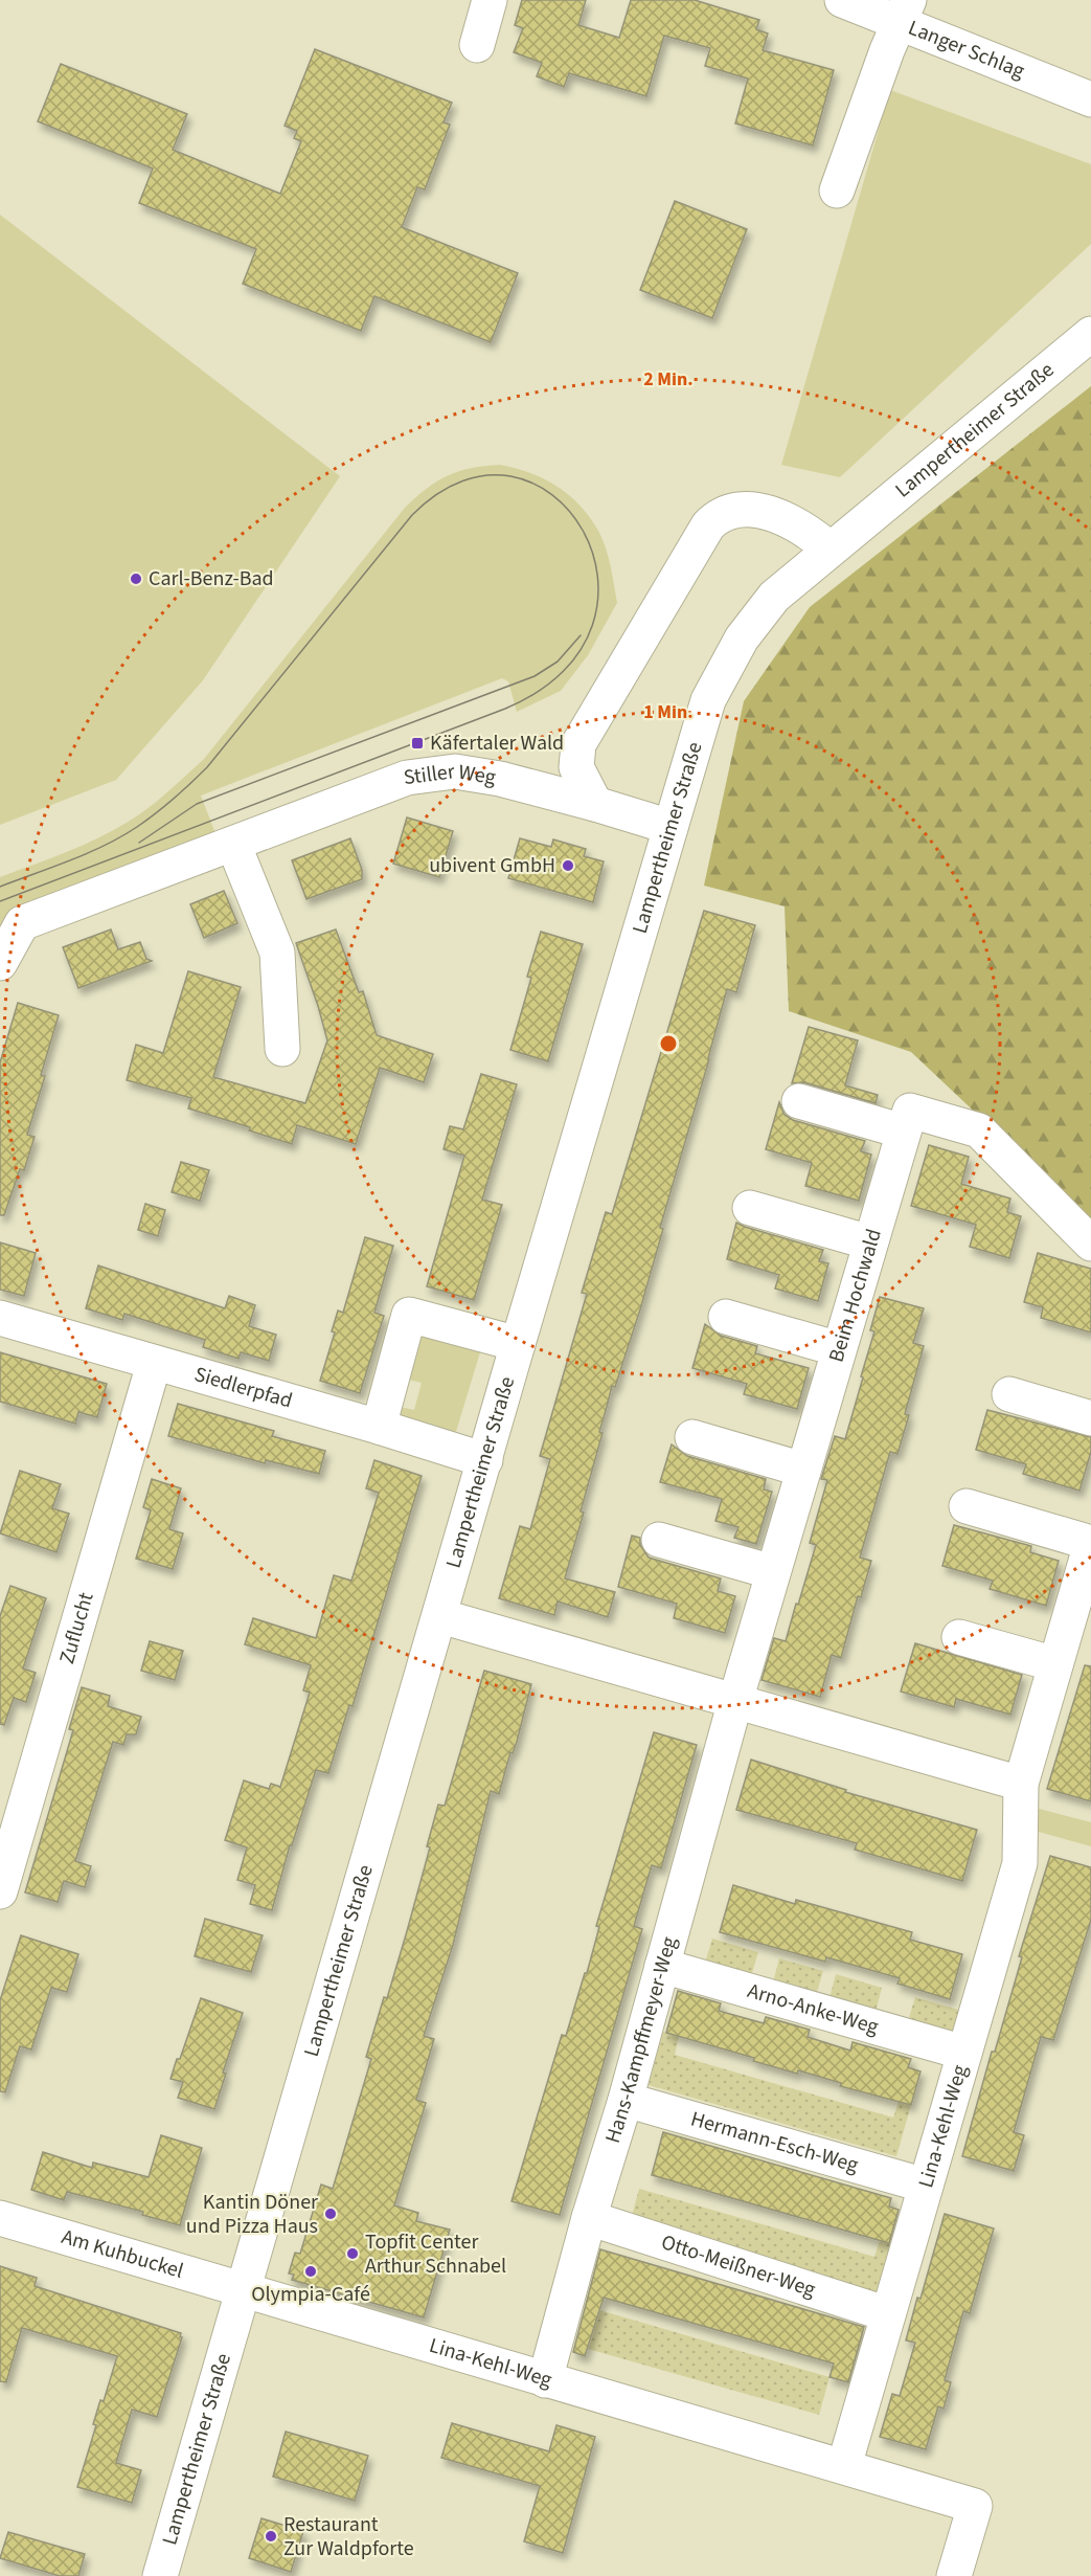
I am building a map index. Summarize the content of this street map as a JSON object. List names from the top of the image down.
{
  "streets": {
    "street": [
      "Langer Schlag",
      "Lampertheimer Straße",
      "Stiller Weg",
      "Beim Hochwald",
      "Siedlerpfad",
      "Zuflucht",
      "Arno-Anke-Weg",
      "Hans-Kampffmeyer-Weg",
      "Lina-Kehl-Weg",
      "Hermann-Esch-Weg",
      "Am Kuhbuckel",
      "Otto-Meißner-Weg"
    ]
  },
  "crossings": [
    ["Lampertheimer Straße", "Stiller Weg"],
    ["Lampertheimer Straße", "Siedlerpfad"],
    ["Lampertheimer Straße", "Lina-Kehl-Weg"],
    ["Lampertheimer Straße", "Am Kuhbuckel"],
    ["Beim Hochwald", "Hans-Kampffmeyer-Weg"],
    ["Siedlerpfad", "Zuflucht"],
    ["Arno-Anke-Weg", "Hans-Kampffmeyer-Weg"],
    ["Arno-Anke-Weg", "Lina-Kehl-Weg"],
    ["Hans-Kampffmeyer-Weg", "Lina-Kehl-Weg"],
    ["Hans-Kampffmeyer-Weg", "Hermann-Esch-Weg"],
    ["Hans-Kampffmeyer-Weg", "Otto-Meißner-Weg"],
    ["Lina-Kehl-Weg", "Hermann-Esch-Weg"],
    ["Lina-Kehl-Weg", "Am Kuhbuckel"],
    ["Lina-Kehl-Weg", "Otto-Meißner-Weg"]
  ],
  "places": {
    "other": [
      "Carl-Benz-Bad",
      "ubivent GmbH",
      "Kantin Döner und Pizza Haus",
      "Topfit Center Arthur Schnabel",
      "Olympia-Café",
      "Restaurant Zur Waldpforte"
    ],
    "transit": ["Käfertaler Wald"]
  },
  "rings": ["2 Min.", "1 Min."]
}
